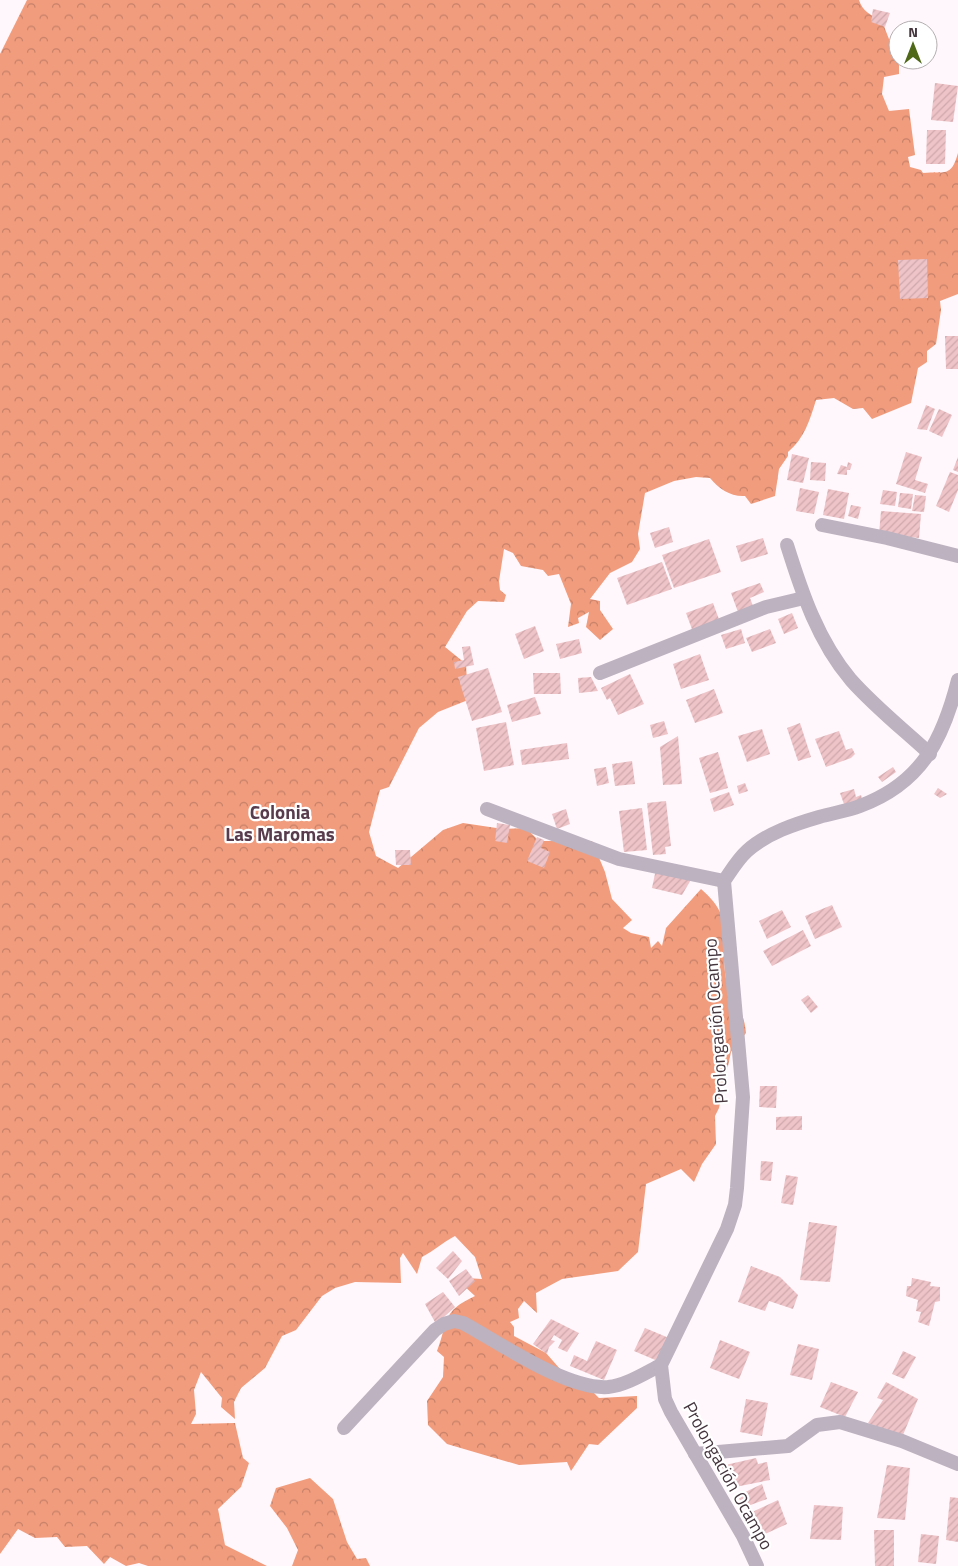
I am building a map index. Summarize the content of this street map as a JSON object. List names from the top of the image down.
{
  "streets": {
    "street": ["Prolongación Ocampo"]
  },
  "districts": ["Colonia Las Maromas"],
  "north": "top"
}
